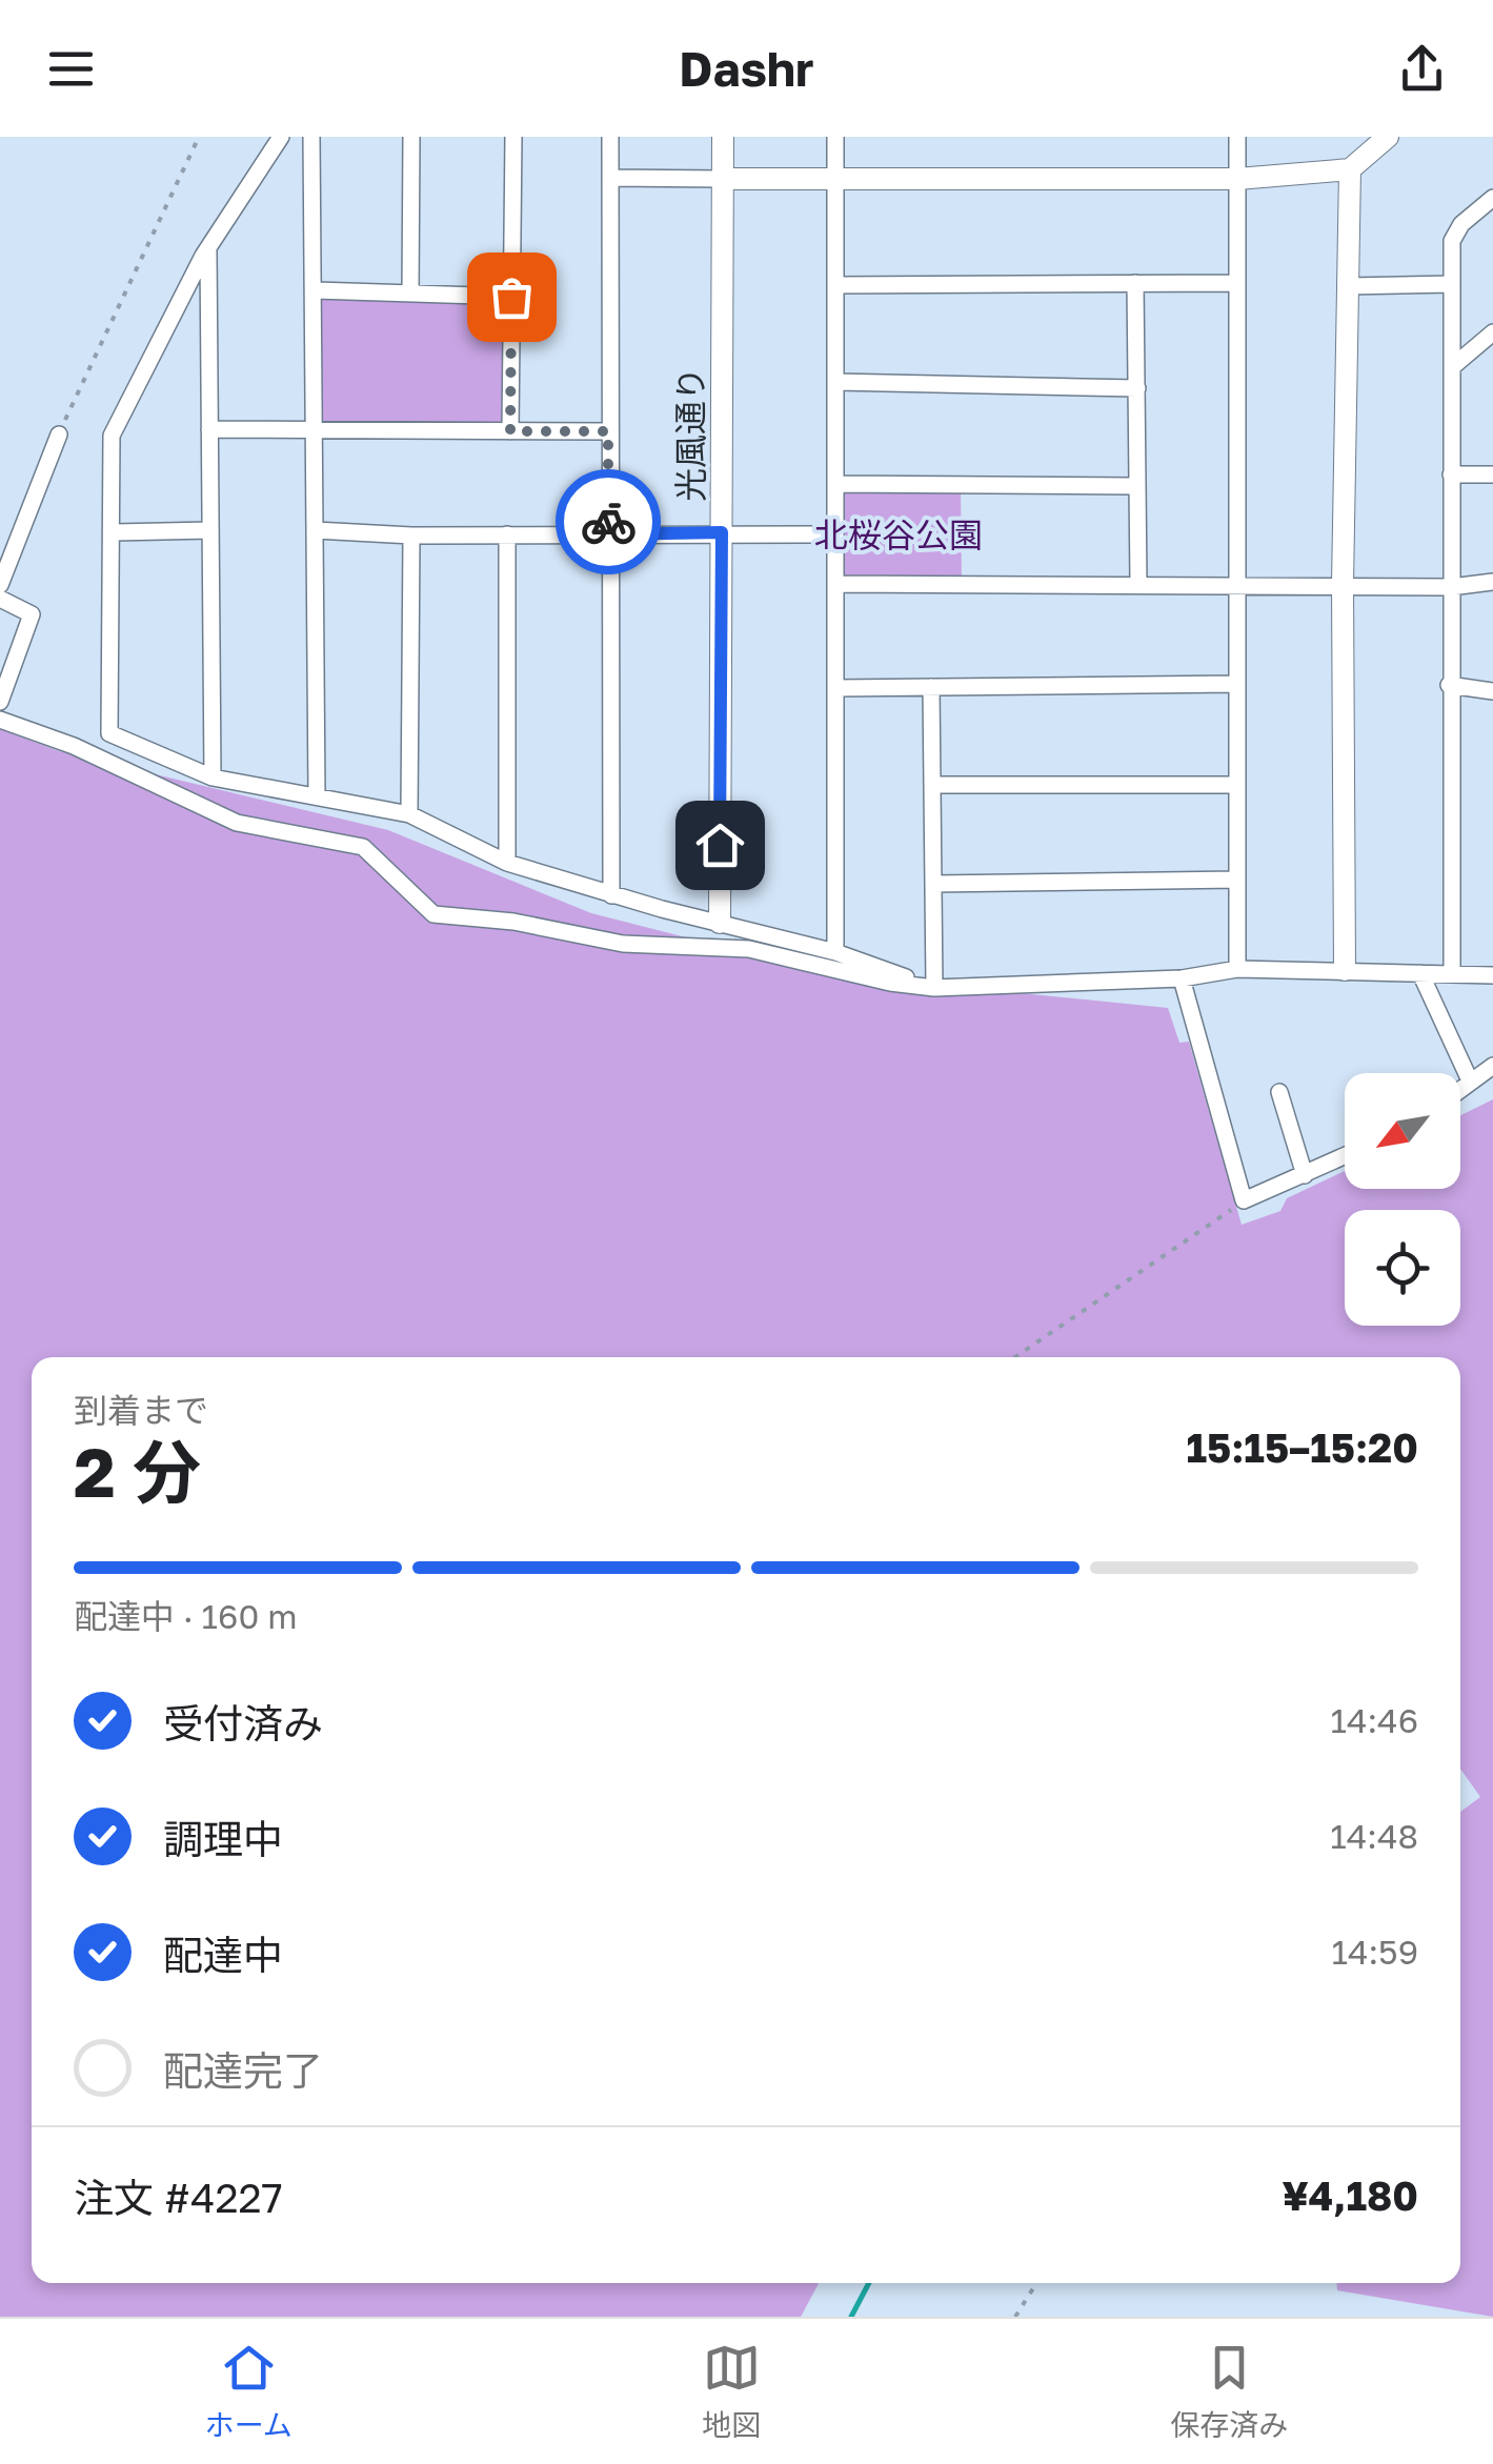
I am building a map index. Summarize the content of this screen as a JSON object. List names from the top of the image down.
{
  "streets": {
    "street": ["光風通り"]
  },
  "parks": ["北桜谷公園"],
  "north": "bottom left",
  "page": {
    "header": "Dashr",
    "heading": ["2 分", "到着まで", "15:15–15:20"],
    "panel": ["注文 #4227", "¥4,180"],
    "bar": "配達中 · 160 m",
    "list": [
      ["受付済み", "14:46"],
      ["調理中", "14:48"],
      ["配達中", "14:59"],
      "配達完了"
    ],
    "tabs": ["ホーム", "地図", "保存済み"]
  }
}
